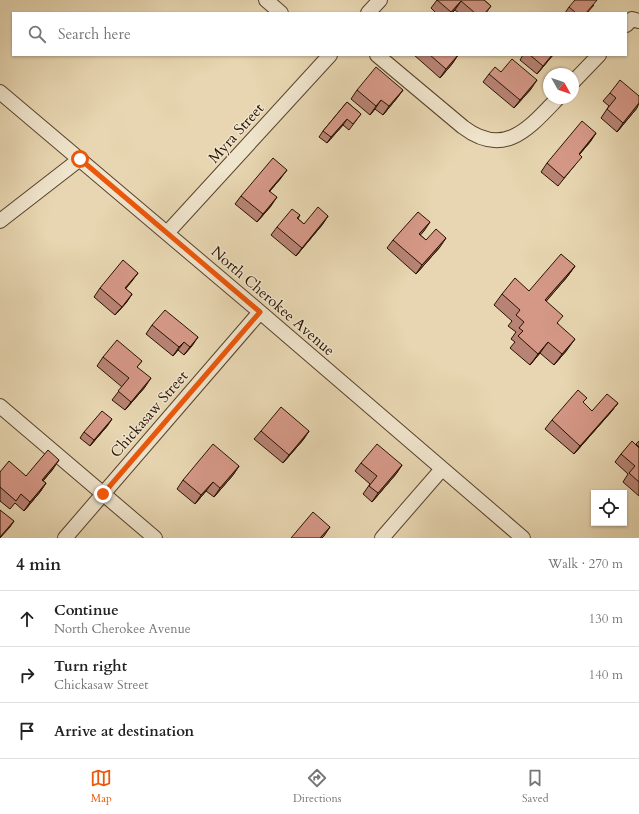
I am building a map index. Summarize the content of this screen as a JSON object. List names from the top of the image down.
{
  "streets": {
    "street": ["Myra Street", "North Cherokee Avenue", "Chickasaw Street"]
  },
  "crossings": [
    ["Myra Street", "North Cherokee Avenue"],
    ["North Cherokee Avenue", "Chickasaw Street"]
  ],
  "north": "bottom right",
  "page": {
    "search": "Search here",
    "heading": ["4 min", "Walk · 270 m"],
    "list": [
      ["Continue", "North Cherokee Avenue", "130 m"],
      ["Turn right", "Chickasaw Street", "140 m"],
      "Arrive at destination"
    ],
    "nav": ["Map", "Directions", "Saved"]
  }
}
